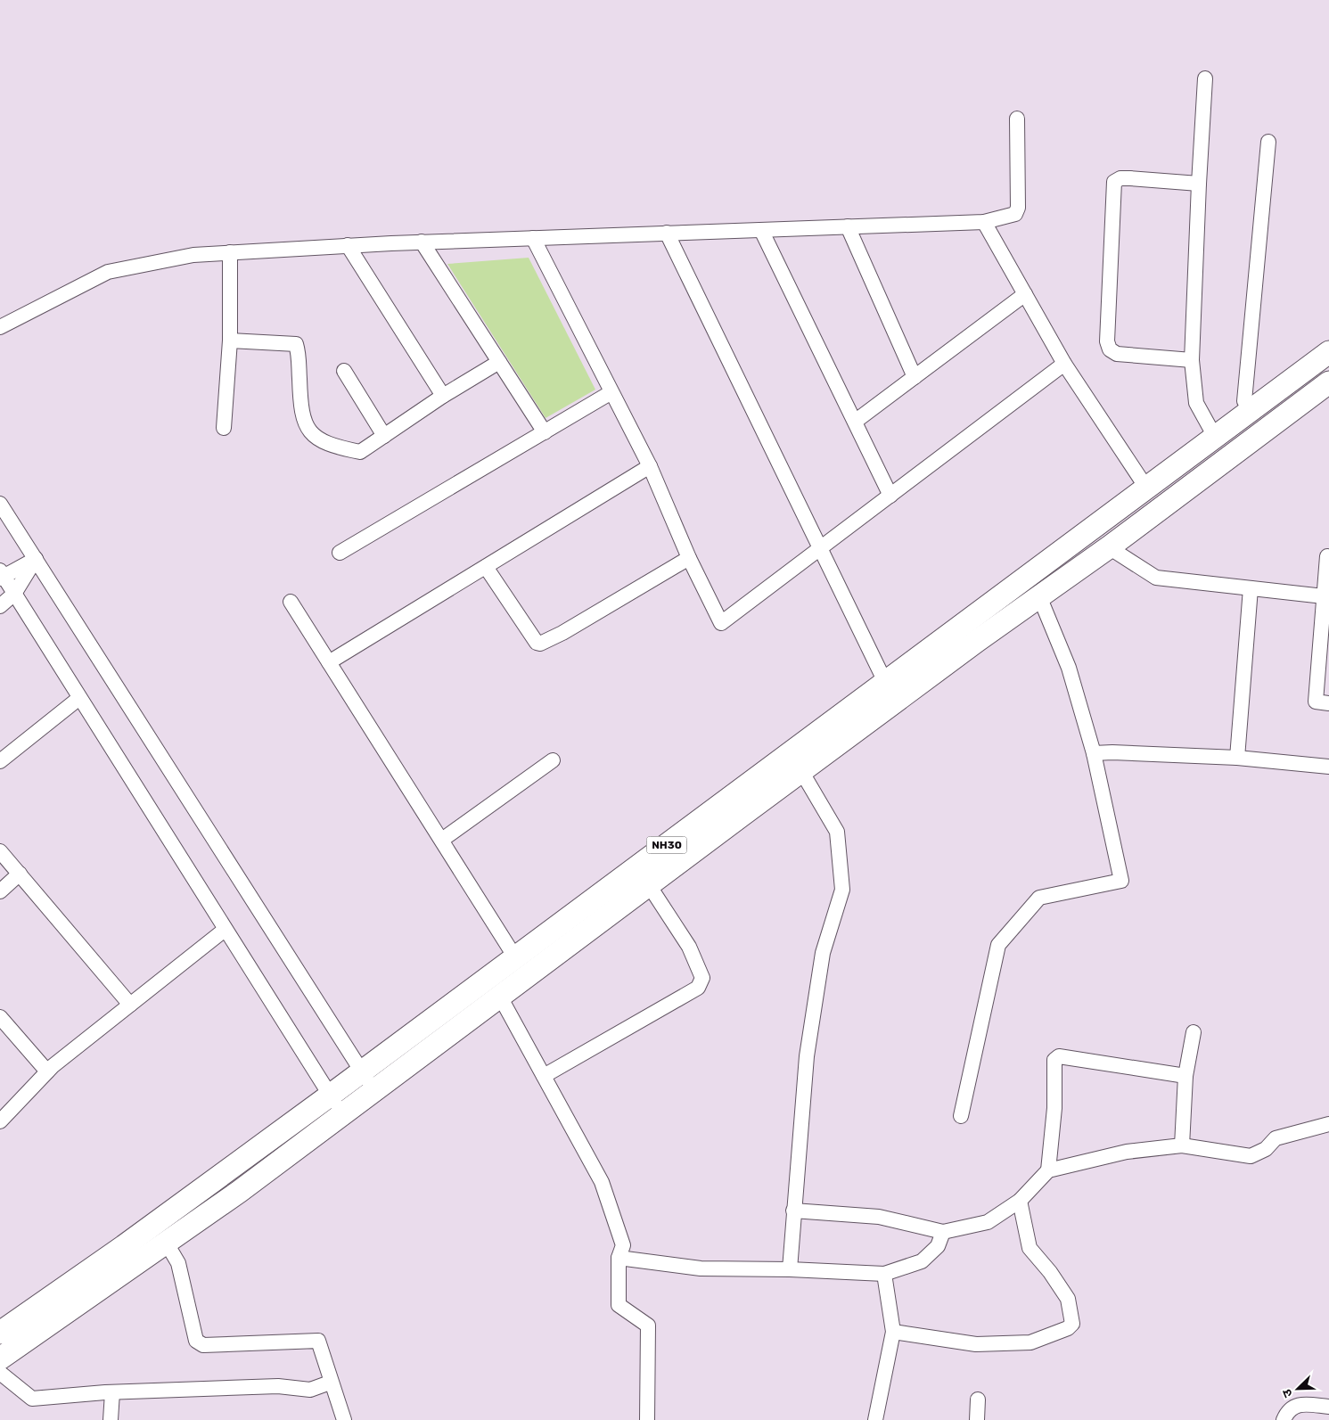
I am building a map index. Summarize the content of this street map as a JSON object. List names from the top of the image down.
{
  "streets": {
    "highway": ["NH30"]
  },
  "north": "bottom left"
}
